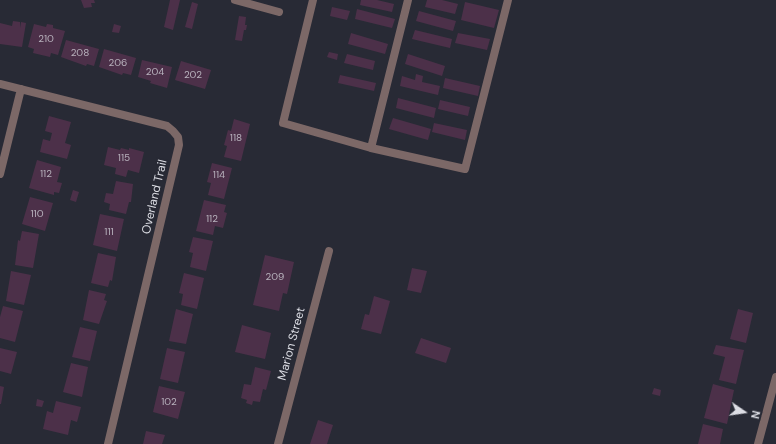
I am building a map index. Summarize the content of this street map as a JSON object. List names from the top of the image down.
{
  "streets": {
    "street": ["Overland Trail", "Marion Street"]
  },
  "house_numbers": [
    "210",
    "208",
    "206",
    "204",
    "202",
    "118",
    "115",
    "112",
    "114",
    "110",
    "112",
    "111",
    "209",
    "102"
  ],
  "north": "right"
}
